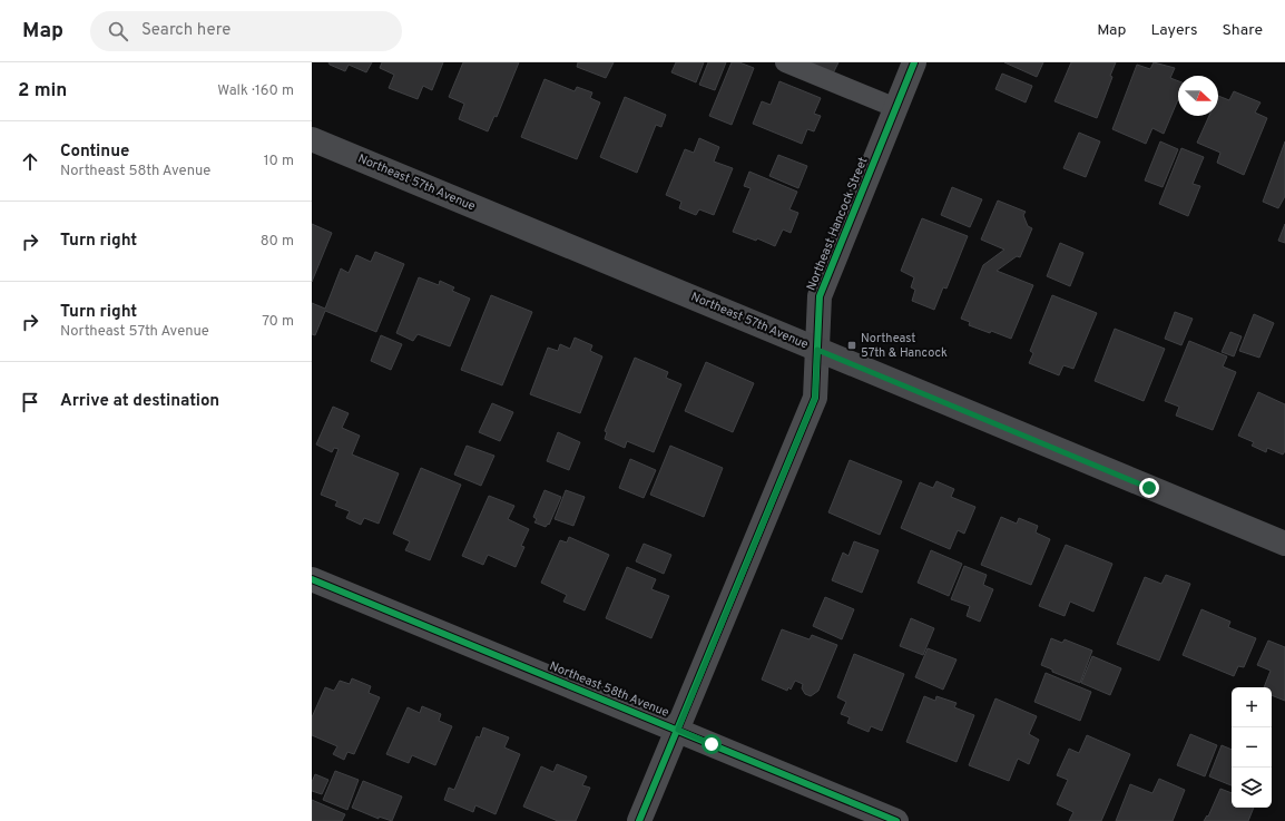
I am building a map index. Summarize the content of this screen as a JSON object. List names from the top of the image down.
{
  "streets": {
    "main road": ["Northeast 57th Avenue"],
    "street": ["Northeast Hancock Street", "Northeast 58th Avenue"]
  },
  "crossings": [
    ["Northeast 57th Avenue", "Northeast Hancock Street"],
    ["Northeast Hancock Street", "Northeast 58th Avenue"]
  ],
  "places": {
    "transit": ["Northeast 57th & Hancock"]
  },
  "north": "right",
  "page": {
    "header": "Map",
    "search": "Search here",
    "nav": ["Map", "Layers", "Share"],
    "heading": ["2 min", "Walk · 160 m"],
    "list": [
      ["Continue", "Northeast 58th Avenue", "10 m"],
      ["Turn right", "80 m"],
      ["Turn right", "Northeast 57th Avenue", "70 m"],
      "Arrive at destination"
    ],
    "map_buttons": ["+", "−"]
  }
}
